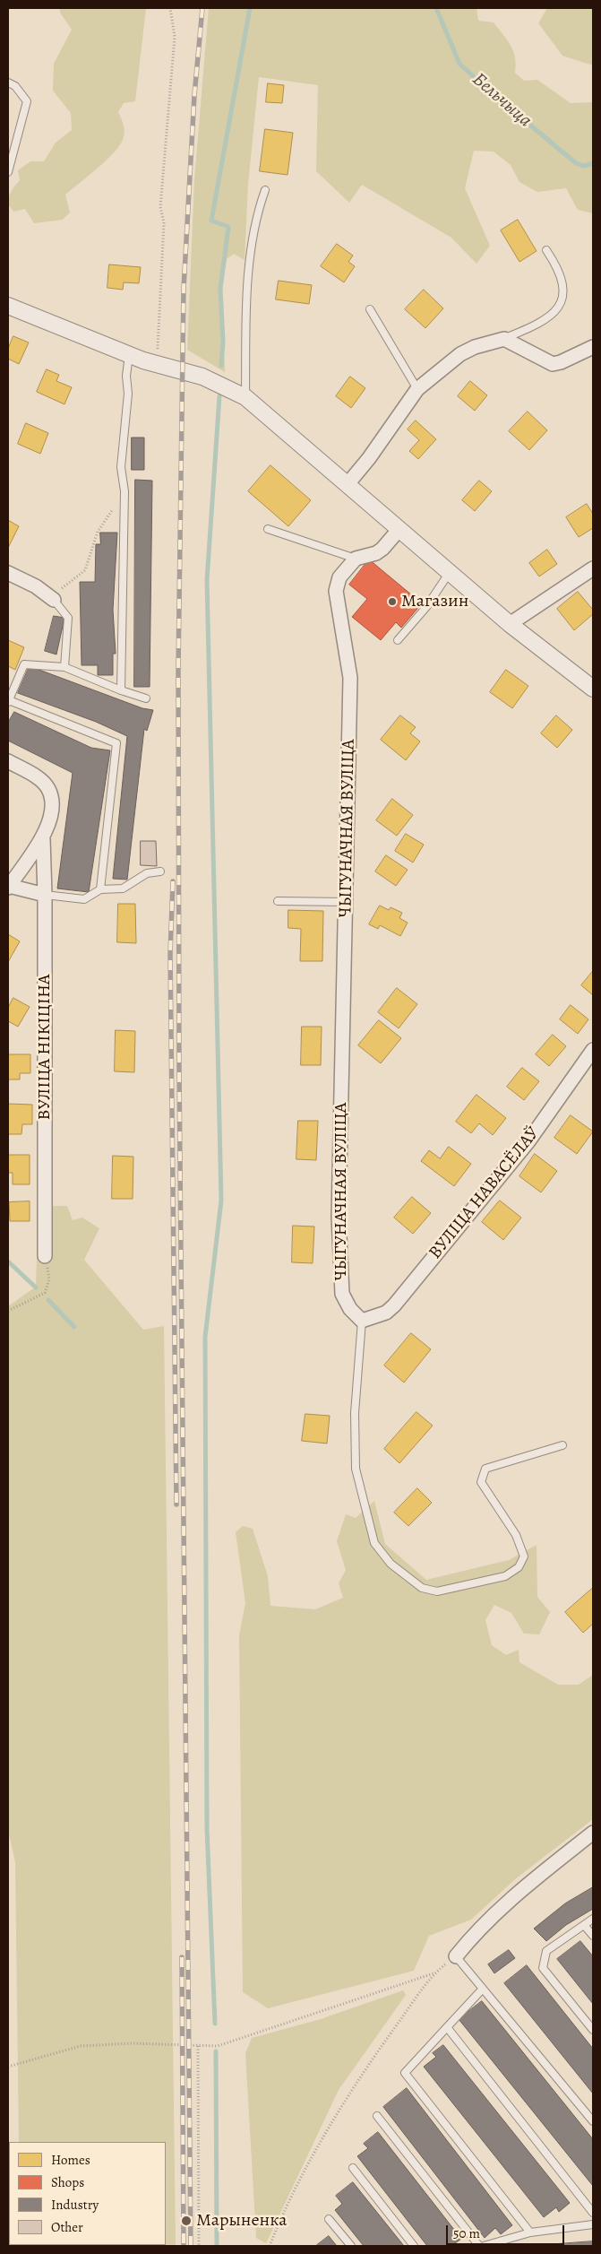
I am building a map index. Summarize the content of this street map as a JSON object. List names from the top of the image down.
{
  "streets": {
    "street": ["ЧЫГУНАЧНАЯ ВУЛІЦА", "ВУЛІЦА НІКІЦІНА", "ВУЛІЦА НАВАСЁЛАЎ"]
  },
  "crossings": [
    ["ЧЫГУНАЧНАЯ ВУЛІЦА", "ВУЛІЦА НАВАСЁЛАЎ"]
  ],
  "water": ["Бельчыца"],
  "places": ["Магазин", "Марыненка"],
  "legend": [
    "Homes",
    "Shops",
    "Industry",
    "Other"
  ],
  "scale_bar": "50 m"
}
